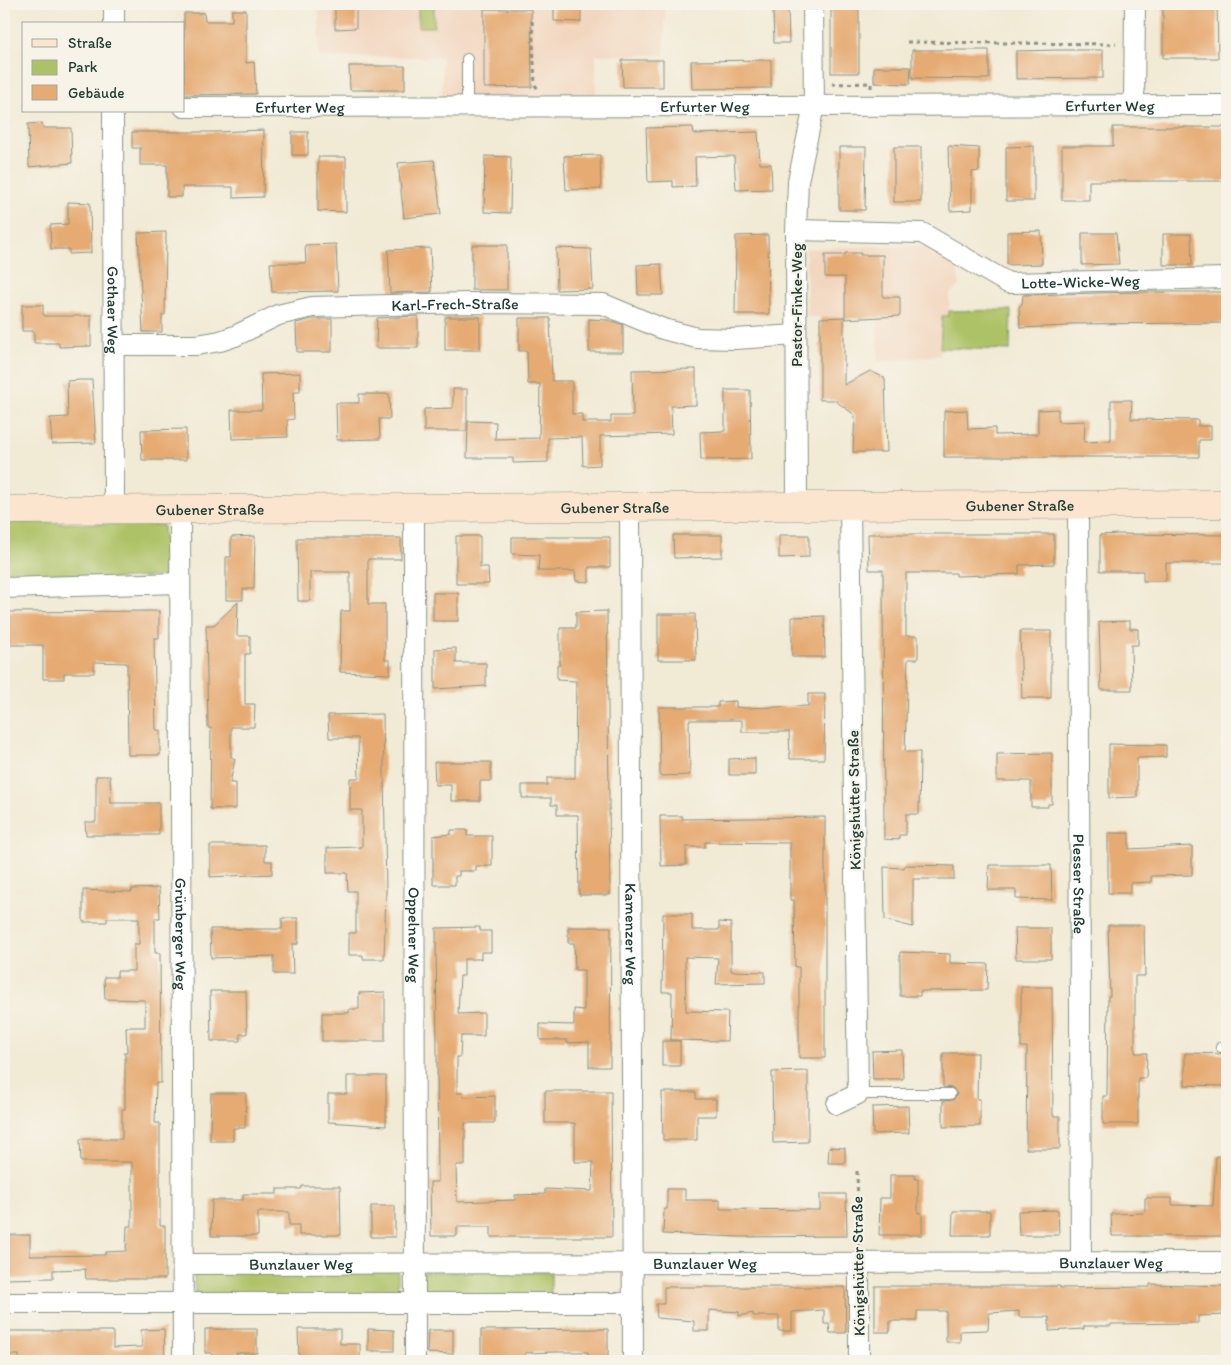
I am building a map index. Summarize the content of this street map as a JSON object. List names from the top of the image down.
{
  "streets": {
    "street": [
      "Erfurter Weg",
      "Lotte-Wicke-Weg",
      "Karl-Frech-Straße",
      "Pastor-Finke-Weg",
      "Gothaer Weg",
      "Gubener Straße",
      "Königshütter Straße",
      "Plesser Straße",
      "Kamenzer Weg",
      "Grünberger Weg",
      "Oppelner Weg",
      "Bunzlauer Weg"
    ]
  },
  "crossings": [
    ["Erfurter Weg", "Pastor-Finke-Weg"],
    ["Lotte-Wicke-Weg", "Pastor-Finke-Weg"],
    ["Karl-Frech-Straße", "Pastor-Finke-Weg"],
    ["Karl-Frech-Straße", "Gothaer Weg"],
    ["Pastor-Finke-Weg", "Gubener Straße"],
    ["Gothaer Weg", "Gubener Straße"],
    ["Gubener Straße", "Königshütter Straße"],
    ["Gubener Straße", "Plesser Straße"],
    ["Gubener Straße", "Kamenzer Weg"],
    ["Gubener Straße", "Grünberger Weg"],
    ["Gubener Straße", "Oppelner Weg"],
    ["Königshütter Straße", "Bunzlauer Weg"],
    ["Plesser Straße", "Bunzlauer Weg"],
    ["Kamenzer Weg", "Bunzlauer Weg"],
    ["Grünberger Weg", "Bunzlauer Weg"],
    ["Oppelner Weg", "Bunzlauer Weg"]
  ],
  "legend": ["Straße", "Park", "Gebäude"]
}
